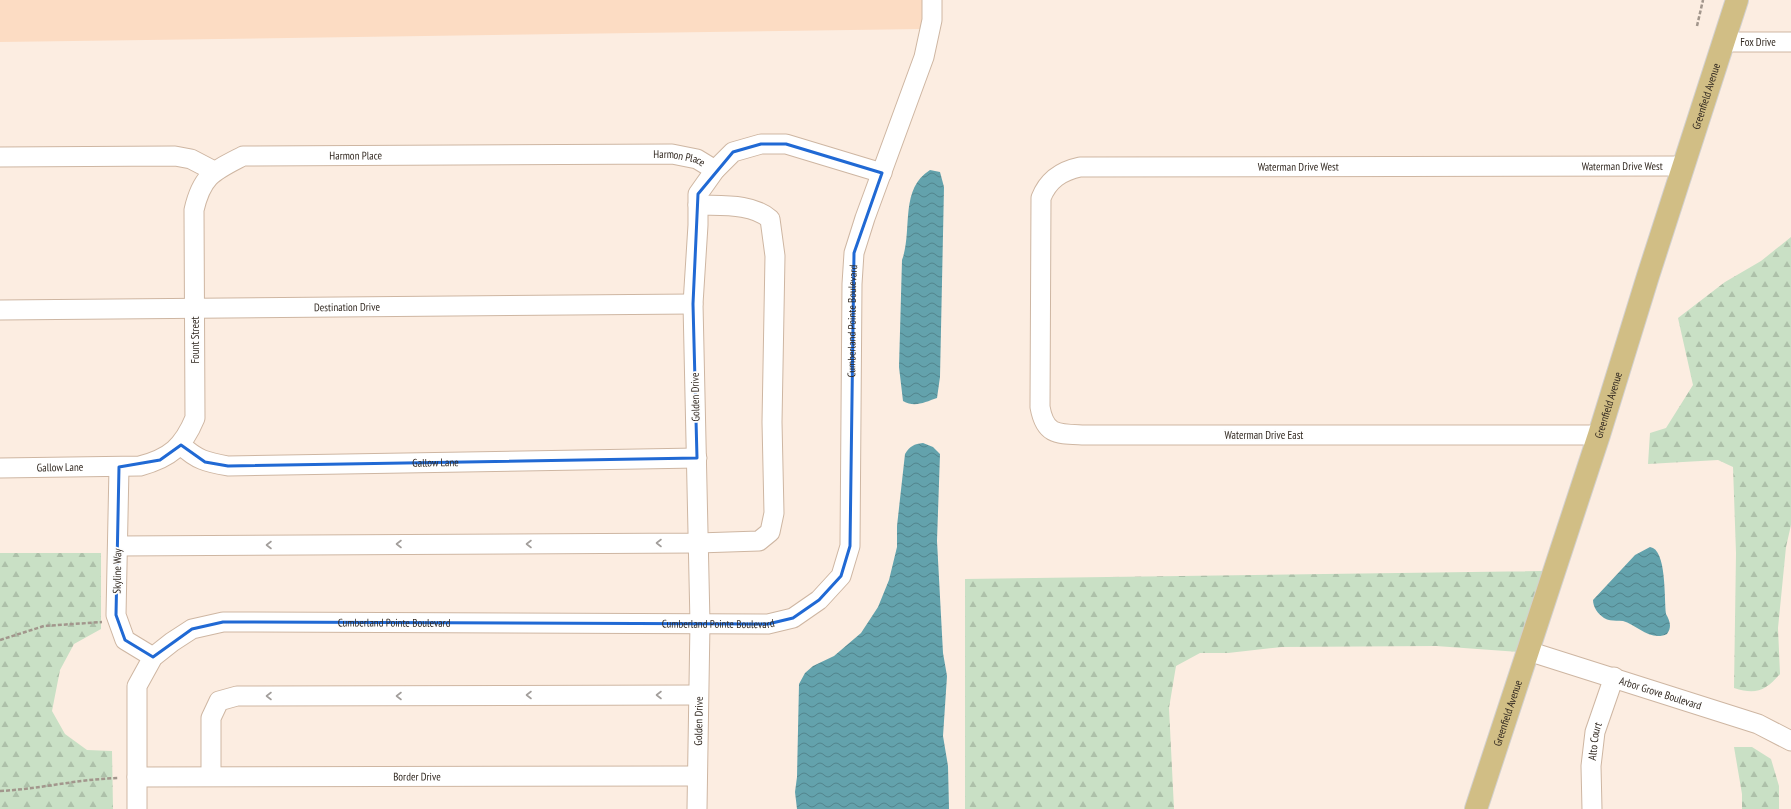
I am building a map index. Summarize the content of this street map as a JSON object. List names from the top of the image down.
{
  "streets": {
    "main road": ["Greenfield Avenue"],
    "street": [
      "Fox Drive",
      "Harmon Place",
      "Waterman Drive West",
      "Destination Drive",
      "Cumberland Pointe Boulevard",
      "Fount Street",
      "Golden Drive",
      "Waterman Drive East",
      "Gallow Lane",
      "Skyline Way",
      "Arbor Grove Boulevard",
      "Alto Court",
      "Border Drive"
    ]
  },
  "crossings": [
    ["Fox Drive", "Greenfield Avenue"],
    ["Greenfield Avenue", "Waterman Drive West"],
    ["Greenfield Avenue", "Waterman Drive East"],
    ["Greenfield Avenue", "Arbor Grove Boulevard"],
    ["Harmon Place", "Fount Street"],
    ["Harmon Place", "Golden Drive"],
    ["Waterman Drive West", "Waterman Drive East"],
    ["Destination Drive", "Fount Street"],
    ["Destination Drive", "Golden Drive"],
    ["Cumberland Pointe Boulevard", "Golden Drive"],
    ["Cumberland Pointe Boulevard", "Skyline Way"],
    ["Cumberland Pointe Boulevard", "Border Drive"],
    ["Fount Street", "Gallow Lane"],
    ["Fount Street", "Skyline Way"],
    ["Golden Drive", "Gallow Lane"],
    ["Golden Drive", "Border Drive"],
    ["Gallow Lane", "Skyline Way"],
    ["Arbor Grove Boulevard", "Alto Court"]
  ]
}
